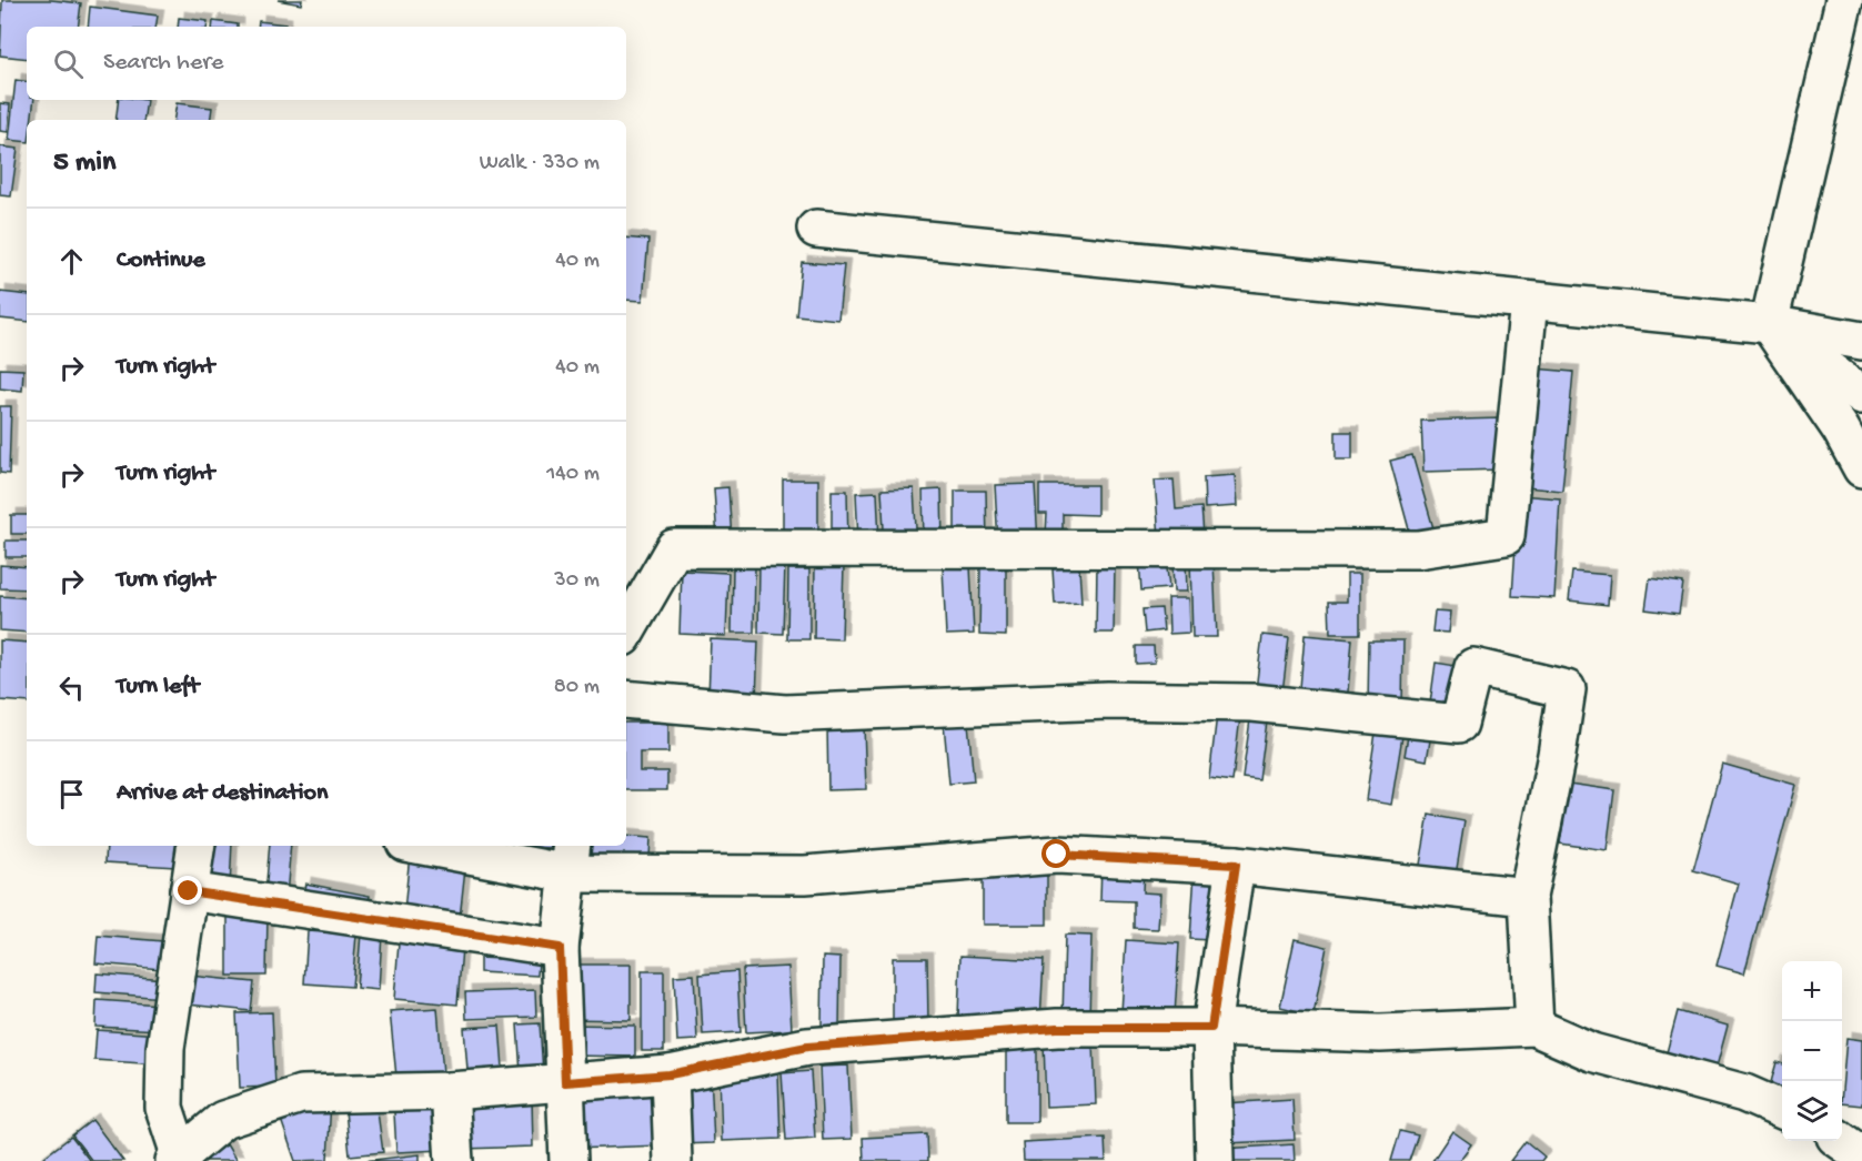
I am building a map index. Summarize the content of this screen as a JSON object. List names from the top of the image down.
{
  "page": {
    "search": "Search here",
    "heading": ["5 min", "Walk · 330 m"],
    "list": [
      ["Continue", "40 m"],
      ["Turn right", "40 m"],
      ["Turn right", "140 m"],
      ["Turn right", "30 m"],
      ["Turn left", "80 m"],
      "Arrive at destination"
    ],
    "map_buttons": ["+", "−"]
  }
}
